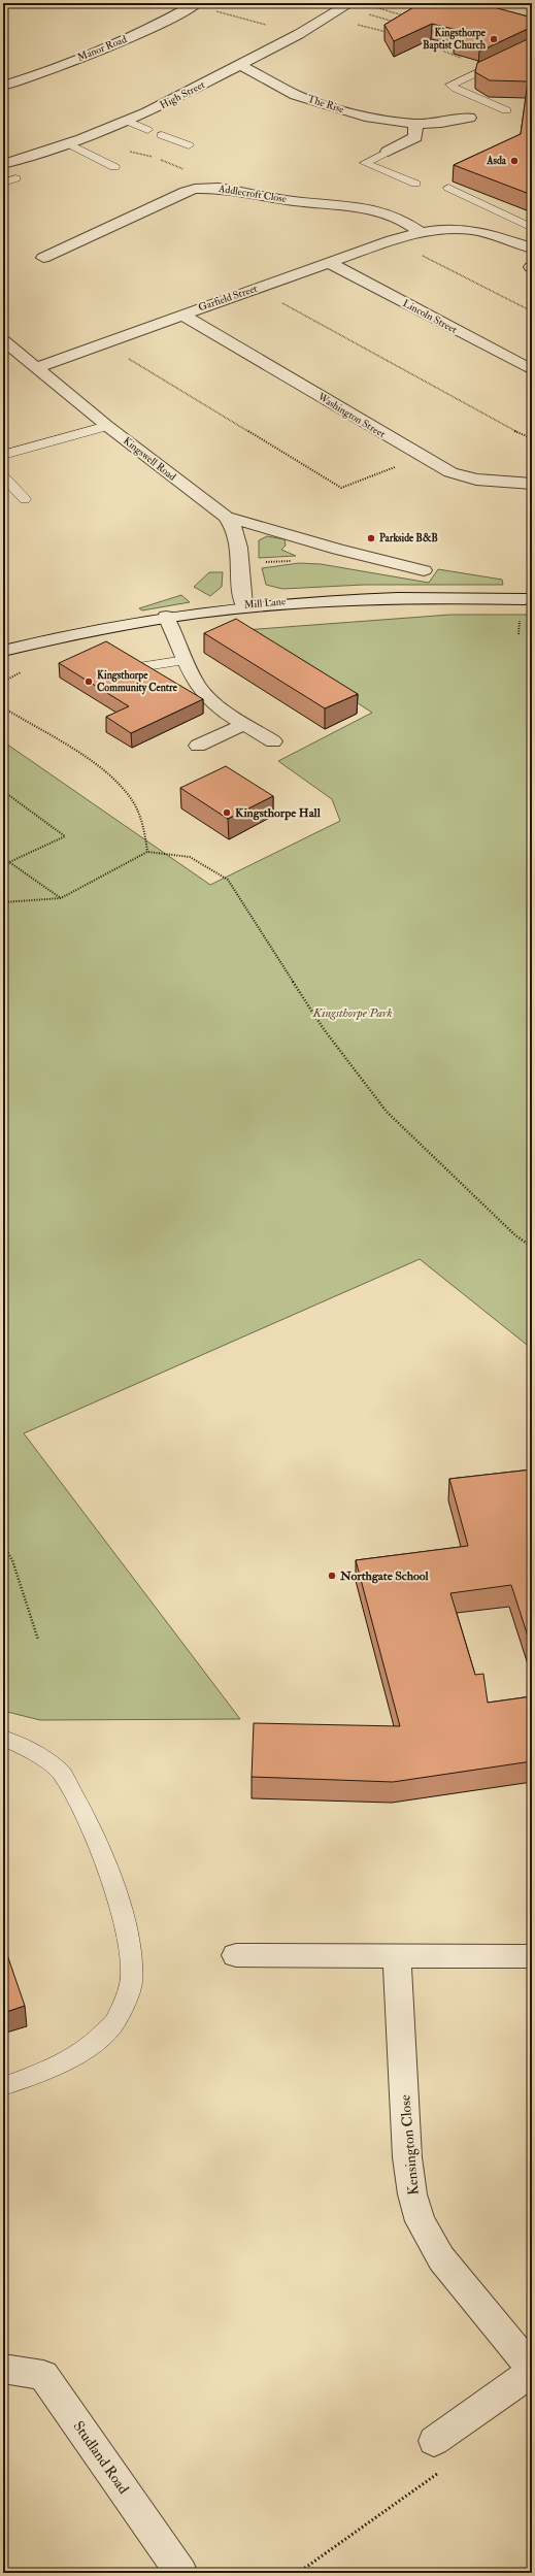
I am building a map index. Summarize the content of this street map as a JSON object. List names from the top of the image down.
{
  "streets": {
    "street": [
      "Manor Road",
      "High Street",
      "The Rise",
      "Addlecroft Close",
      "Garfield Street",
      "Lincoln Street",
      "Washington Street",
      "Kingswell Road",
      "Mill Lane",
      "Kensington Close",
      "Studland Road"
    ]
  },
  "crossings": [
    ["High Street", "The Rise"],
    ["Addlecroft Close", "Garfield Street"],
    ["Garfield Street", "Lincoln Street"],
    ["Garfield Street", "Washington Street"],
    ["Garfield Street", "Kingswell Road"],
    ["Kingswell Road", "Mill Lane"]
  ],
  "parks": ["Kingsthorpe Park"],
  "places": [
    "Kingsthorpe Baptist Church",
    "Asda",
    "Parkside B&B",
    "Kingsthorpe Community Centre",
    "Kingsthorpe Hall",
    "Northgate School"
  ]
}
